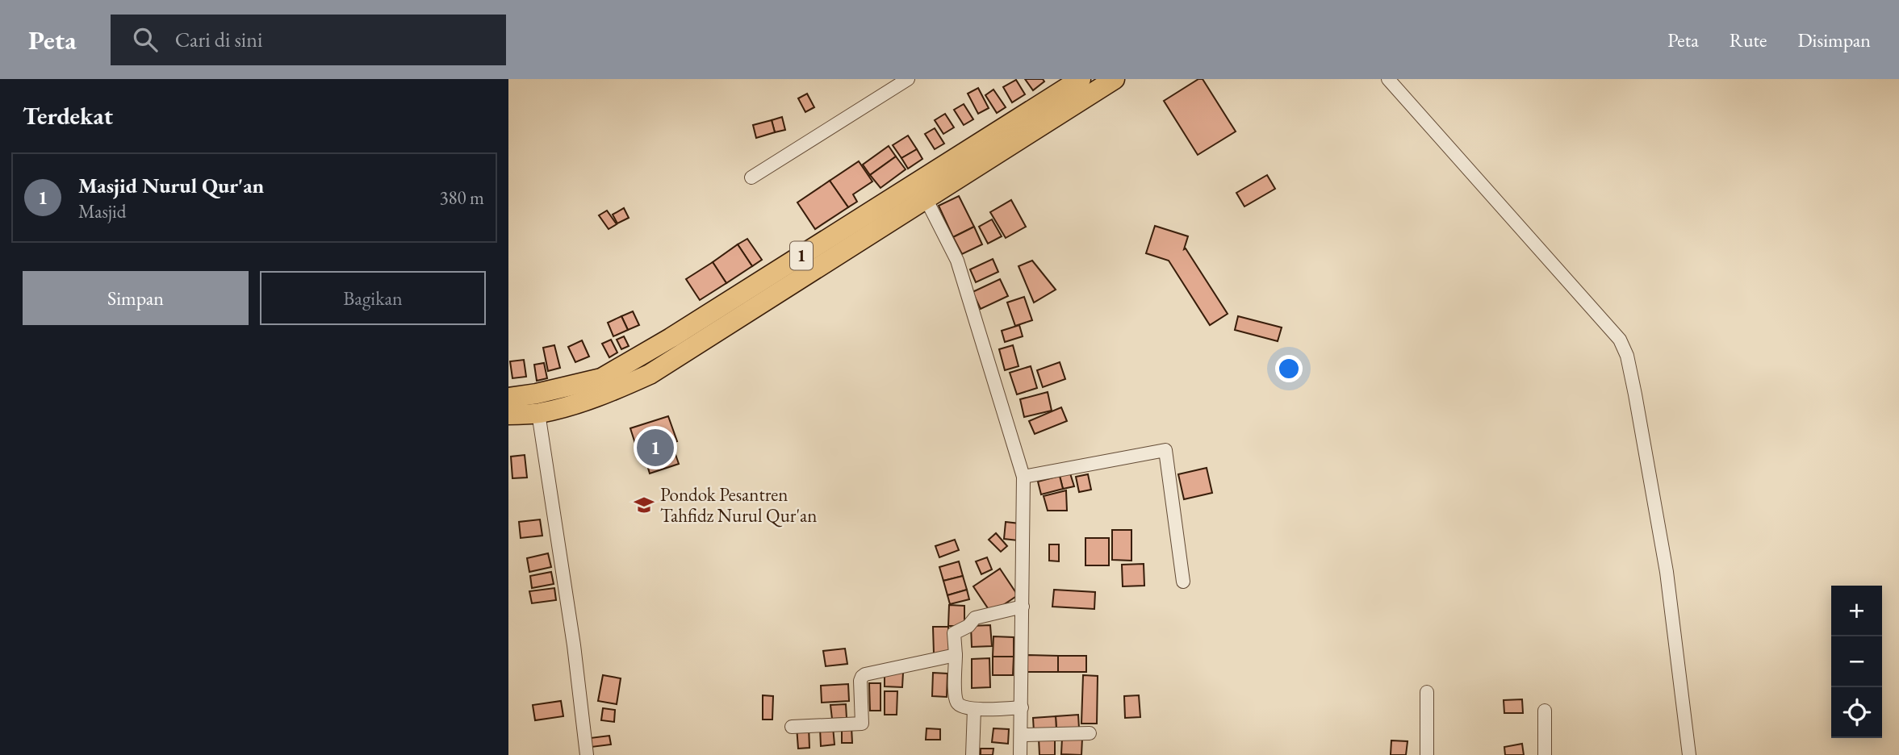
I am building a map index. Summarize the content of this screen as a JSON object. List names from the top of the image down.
{
  "streets": {
    "highway": ["1"]
  },
  "places": {
    "school or university": ["Pondok Pesantren Tahfidz Nurul Qur'an"]
  },
  "page": {
    "header": "Peta",
    "search": "Cari di sini",
    "nav": ["Peta", "Rute", "Disimpan"],
    "heading": "Terdekat",
    "list": [
      {
        "mark": "1",
        "name": "Masjid Nurul Qur'an",
        "note": "Masjid",
        "value": "380 m"
      }
    ],
    "buttons": ["Simpan", "Bagikan"],
    "pins": "1",
    "map_buttons": ["+", "−"]
  }
}
